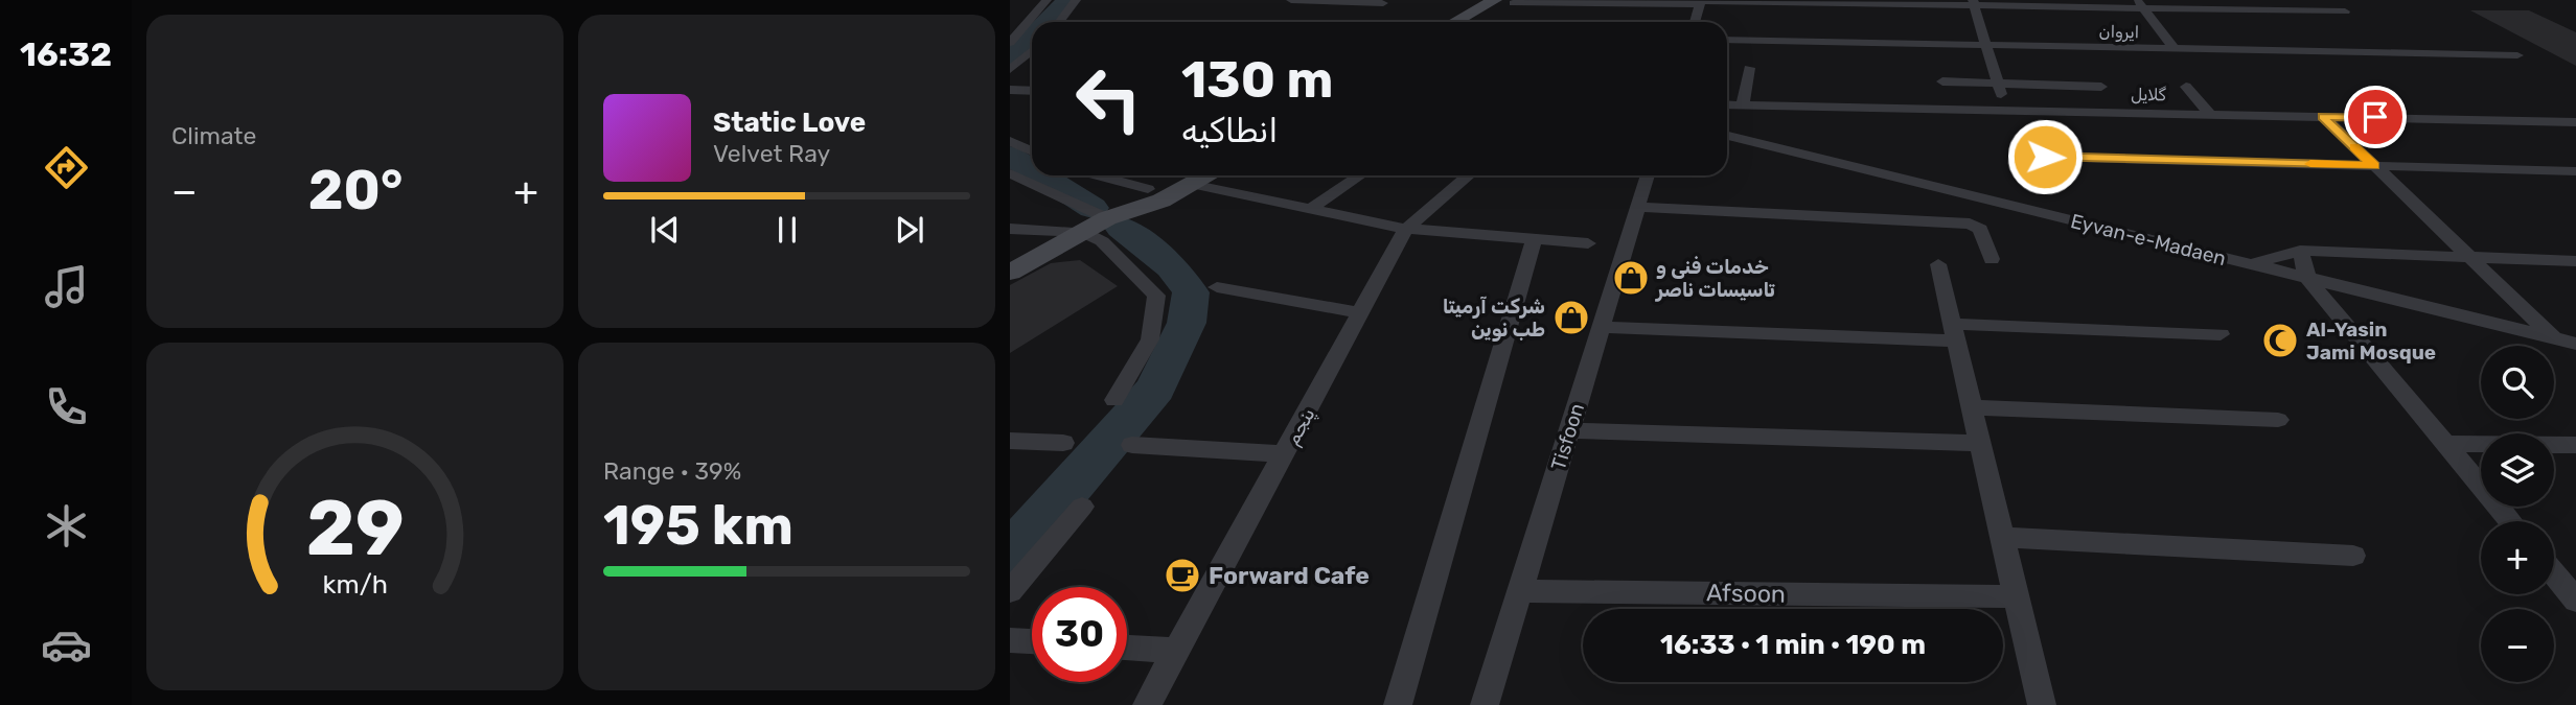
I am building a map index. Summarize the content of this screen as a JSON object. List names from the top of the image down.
{
  "streets": {
    "street": [
      "ایروان",
      "گلایل",
      "Eyvan-e-Madaen",
      "پنجم",
      "Tisfoon",
      "Afsoon"
    ]
  },
  "crossings": [
    ["Tisfoon", "Afsoon"]
  ],
  "places": {
    "shop": ["خدمات فنی و تاسیسات ناصر", "شرکت آرمیتا طب نوین"],
    "mosque": ["Al-Yasin Jami Mosque"],
    "cafe": ["Forward Cafe"]
  },
  "page": {
    "tabs": "16:32",
    "tile": [
      "Climate",
      ["Range · 39%", "195 km"]
    ],
    "turn": ["130 m", "انطاکیه"],
    "song": ["Static Love", "Velvet Ray"],
    "heat": ["−", "20°", "+"],
    "map_buttons": ["+", "−"],
    "limit": "30",
    "trip": "16:33 · 1 min · 190 m",
    "gauge": ["29", "km/h"]
  }
}
